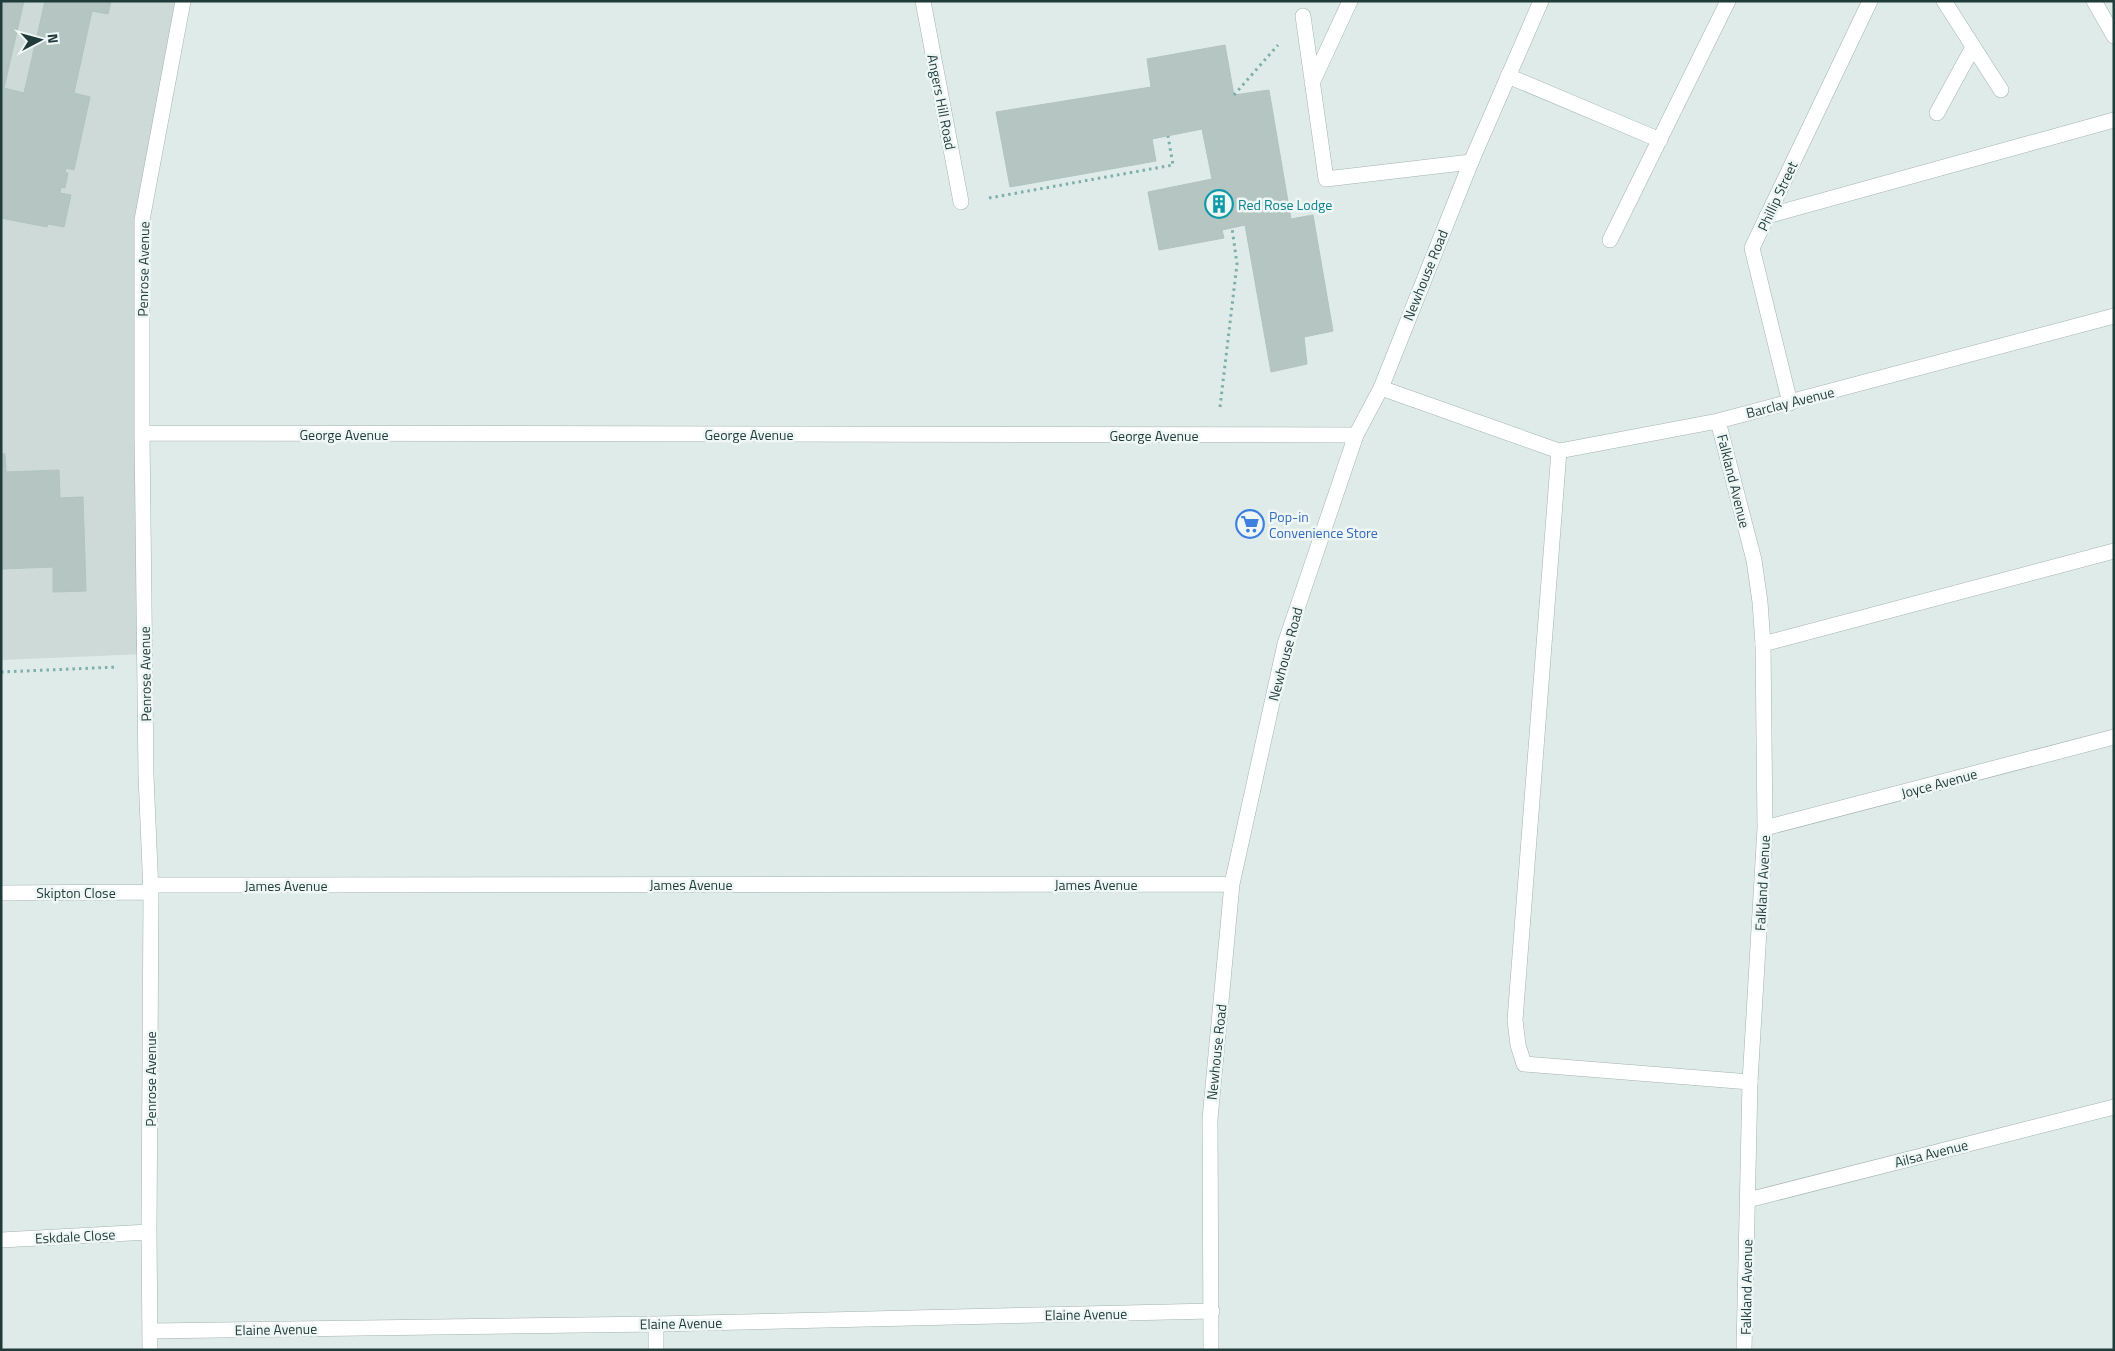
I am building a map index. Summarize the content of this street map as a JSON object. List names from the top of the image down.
{
  "streets": {
    "street": [
      "Angers Hill Road",
      "Phillip Street",
      "Penrose Avenue",
      "Newhouse Road",
      "Barclay Avenue",
      "George Avenue",
      "Falkland Avenue",
      "Joyce Avenue",
      "James Avenue",
      "Skipton Close",
      "Ailsa Avenue",
      "Eskdale Close",
      "Elaine Avenue"
    ]
  },
  "crossings": [
    ["Phillip Street", "Barclay Avenue"],
    ["Penrose Avenue", "George Avenue"],
    ["Penrose Avenue", "James Avenue"],
    ["Penrose Avenue", "Skipton Close"],
    ["Penrose Avenue", "Eskdale Close"],
    ["Penrose Avenue", "Elaine Avenue"],
    ["Newhouse Road", "George Avenue"],
    ["Newhouse Road", "James Avenue"],
    ["Newhouse Road", "Elaine Avenue"],
    ["Barclay Avenue", "Falkland Avenue"],
    ["Falkland Avenue", "Joyce Avenue"],
    ["Falkland Avenue", "Ailsa Avenue"],
    ["James Avenue", "Skipton Close"]
  ],
  "places": {
    "building": ["Red Rose Lodge"],
    "supermarket": ["Pop-in Convenience Store"]
  },
  "north": "right"
}
